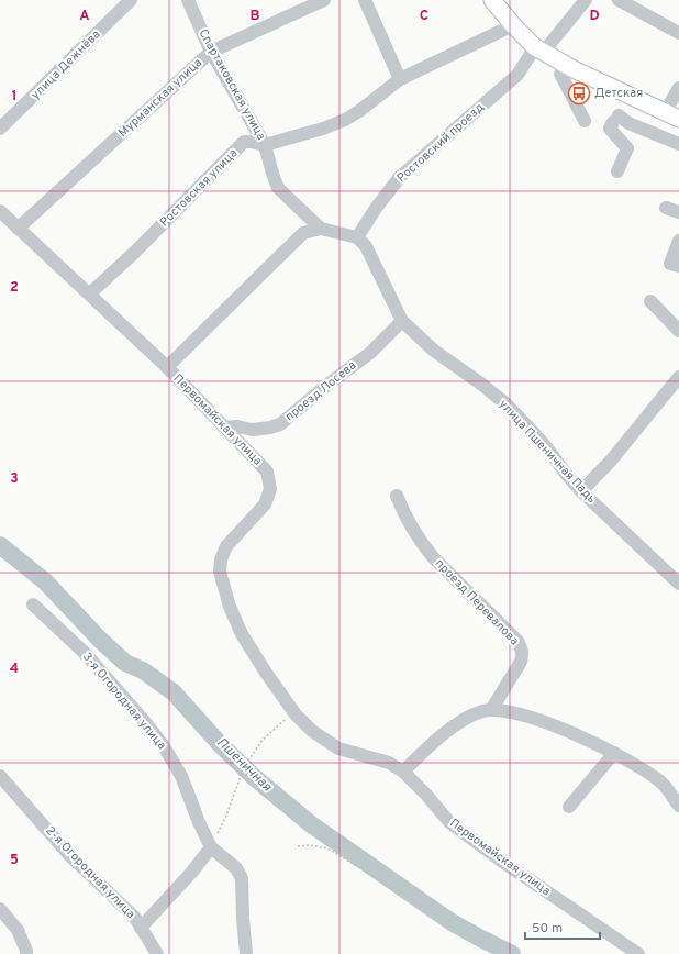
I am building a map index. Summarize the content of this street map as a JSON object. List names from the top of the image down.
{
  "streets": {
    "street": [
      "улица Дежнёва",
      "Спартаковская улица",
      "Мурманская улица",
      "Ростовский проезд",
      "Ростовская улица",
      "проезд Лосева",
      "Первомайская улица",
      "улица Пшеничная Падь",
      "проезд Перевалова",
      "3-я Огородная улица",
      "2-я Огородная улица"
    ]
  },
  "crossings": [
    ["Спартаковская улица", "Мурманская улица"],
    ["Спартаковская улица", "Ростовская улица"],
    ["Мурманская улица", "Первомайская улица"],
    ["Ростовский проезд", "улица Пшеничная Падь"],
    ["Ростовская улица", "Первомайская улица"],
    ["проезд Лосева", "Первомайская улица"],
    ["проезд Лосева", "улица Пшеничная Падь"]
  ],
  "water": ["Пшеничная"],
  "places": {
    "bus stop": ["Детская"]
  },
  "scale_bar": "50 m",
  "grid": {
    "columns": [
      "A",
      "B",
      "C",
      "D"
    ],
    "rows": [
      "1",
      "2",
      "3",
      "4",
      "5"
    ]
  }
}
